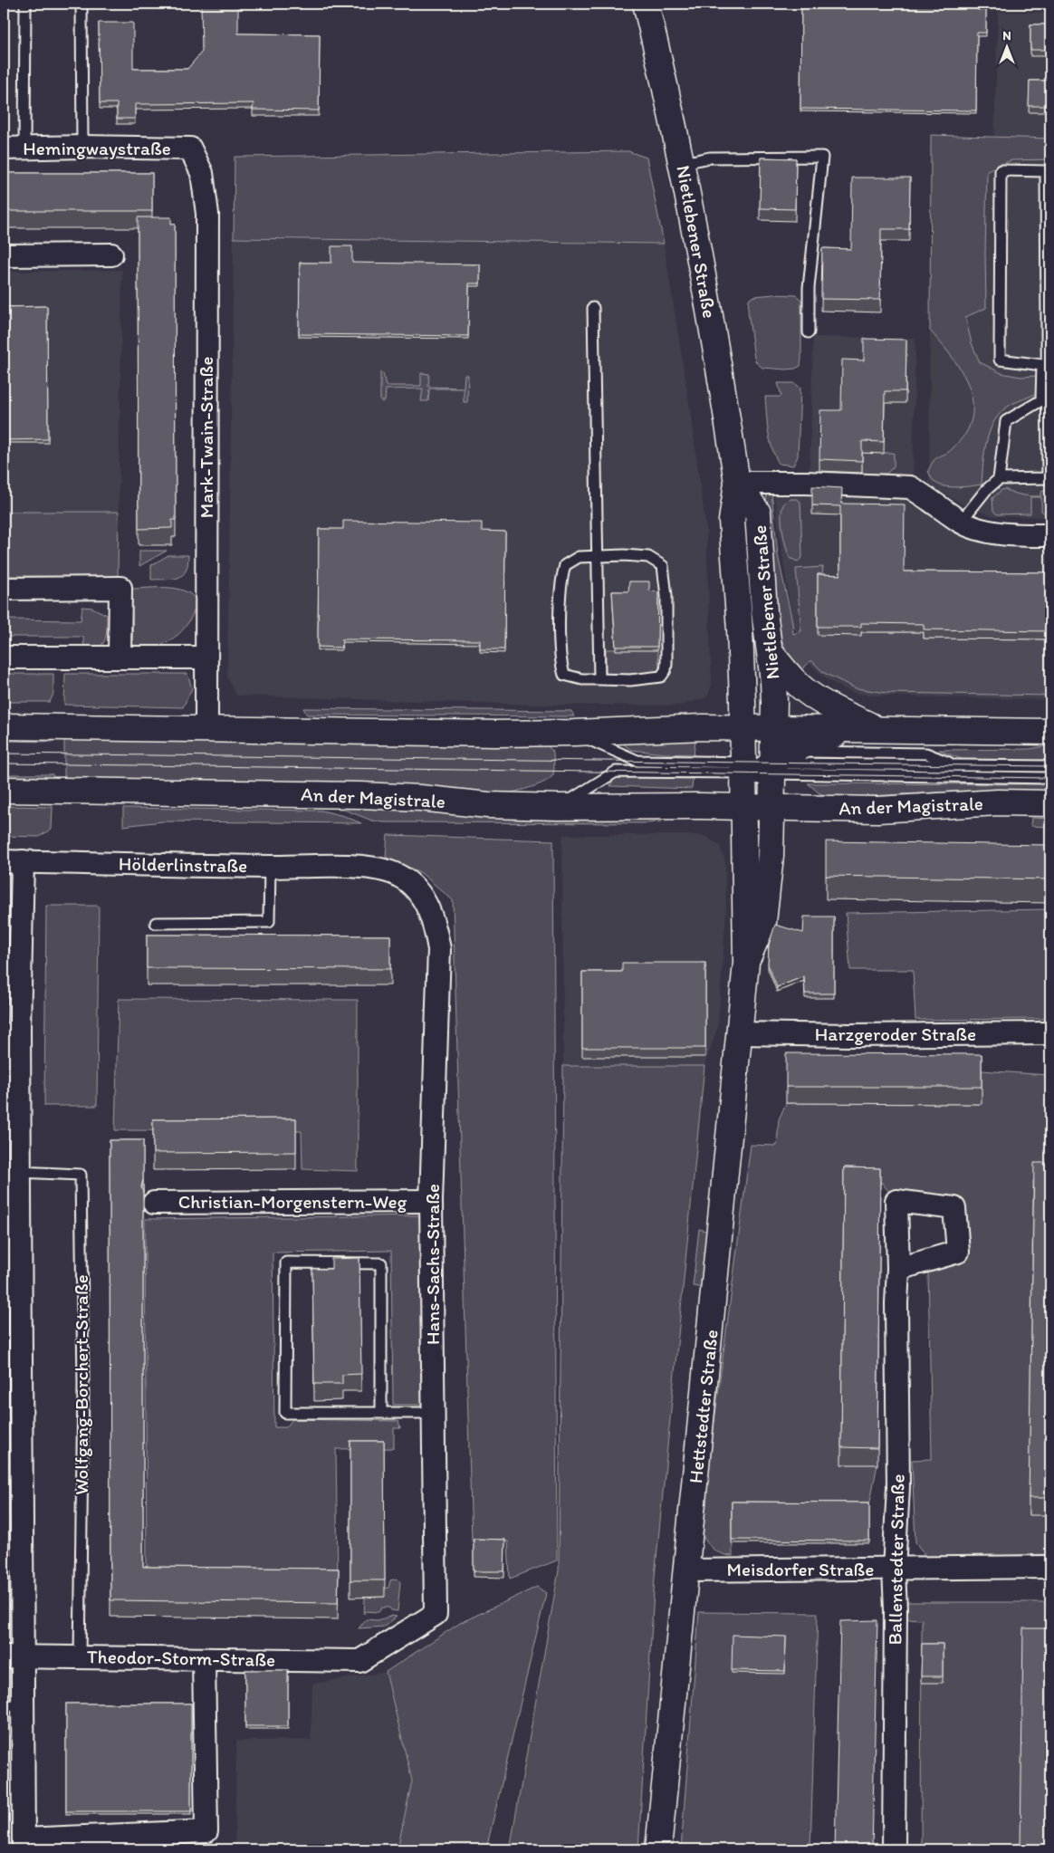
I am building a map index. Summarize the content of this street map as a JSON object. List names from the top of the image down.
{
  "streets": {
    "main road": ["Nietlebener Straße", "An der Magistrale", "Hettstedter Straße"],
    "street": [
      "Hemingwaystraße",
      "Mark-Twain-Straße",
      "Hölderlinstraße",
      "Harzgeroder Straße",
      "Christian-Morgenstern-Weg",
      "Hans-Sachs-Straße",
      "Ballenstedter Straße",
      "Meisdorfer Straße",
      "Theodor-Storm-Straße"
    ],
    "lane": ["Wolfgang-Borchert-Straße"]
  },
  "crossings": [
    ["Hemingwaystraße", "Mark-Twain-Straße"],
    ["An der Magistrale", "Hettstedter Straße"],
    ["Hölderlinstraße", "Hans-Sachs-Straße"],
    ["Harzgeroder Straße", "Hettstedter Straße"],
    ["Christian-Morgenstern-Weg", "Hans-Sachs-Straße"],
    ["Hans-Sachs-Straße", "Theodor-Storm-Straße"],
    ["Wolfgang-Borchert-Straße", "Theodor-Storm-Straße"],
    ["Hettstedter Straße", "Meisdorfer Straße"],
    ["Ballenstedter Straße", "Meisdorfer Straße"]
  ],
  "north": "top"
}
